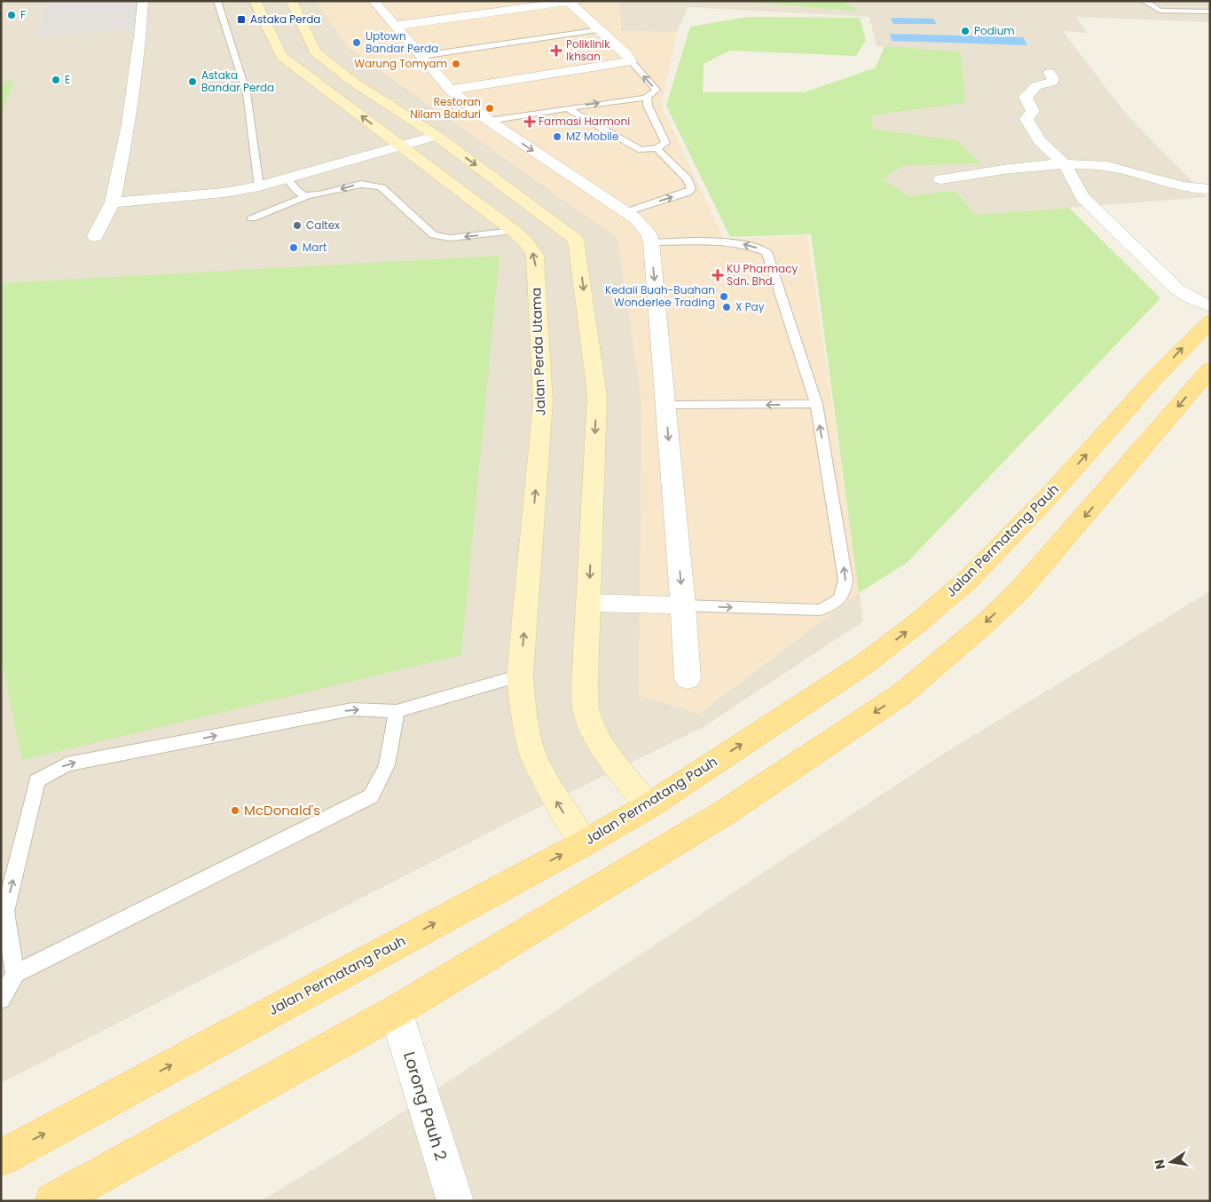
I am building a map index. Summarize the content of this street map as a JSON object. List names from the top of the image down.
{
  "streets": {
    "main road": ["Jalan Permatang Pauh"],
    "street": ["Jalan Perda Utama", "Lorong Pauh 2"]
  },
  "crossings": [
    ["Jalan Perda Utama", "Jalan Permatang Pauh"]
  ],
  "places": {
    "other": [
      "F",
      "Podium",
      "Uptown Bandar Perda",
      "Warung Tomyam",
      "E",
      "Astaka Bandar Perda",
      "Restoran Nilam Baiduri",
      "MZ Mobile",
      "Caltex",
      "Mart",
      "Kedaii Buah-Buahan Wonderlee Trading",
      "X Pay",
      "McDonald's"
    ],
    "transit": ["Astaka Perda"],
    "health": ["Poliklinik Ikhsan", "Farmasi Harmoni", "KU Pharmacy Sdn. Bhd."]
  },
  "north": "left"
}
